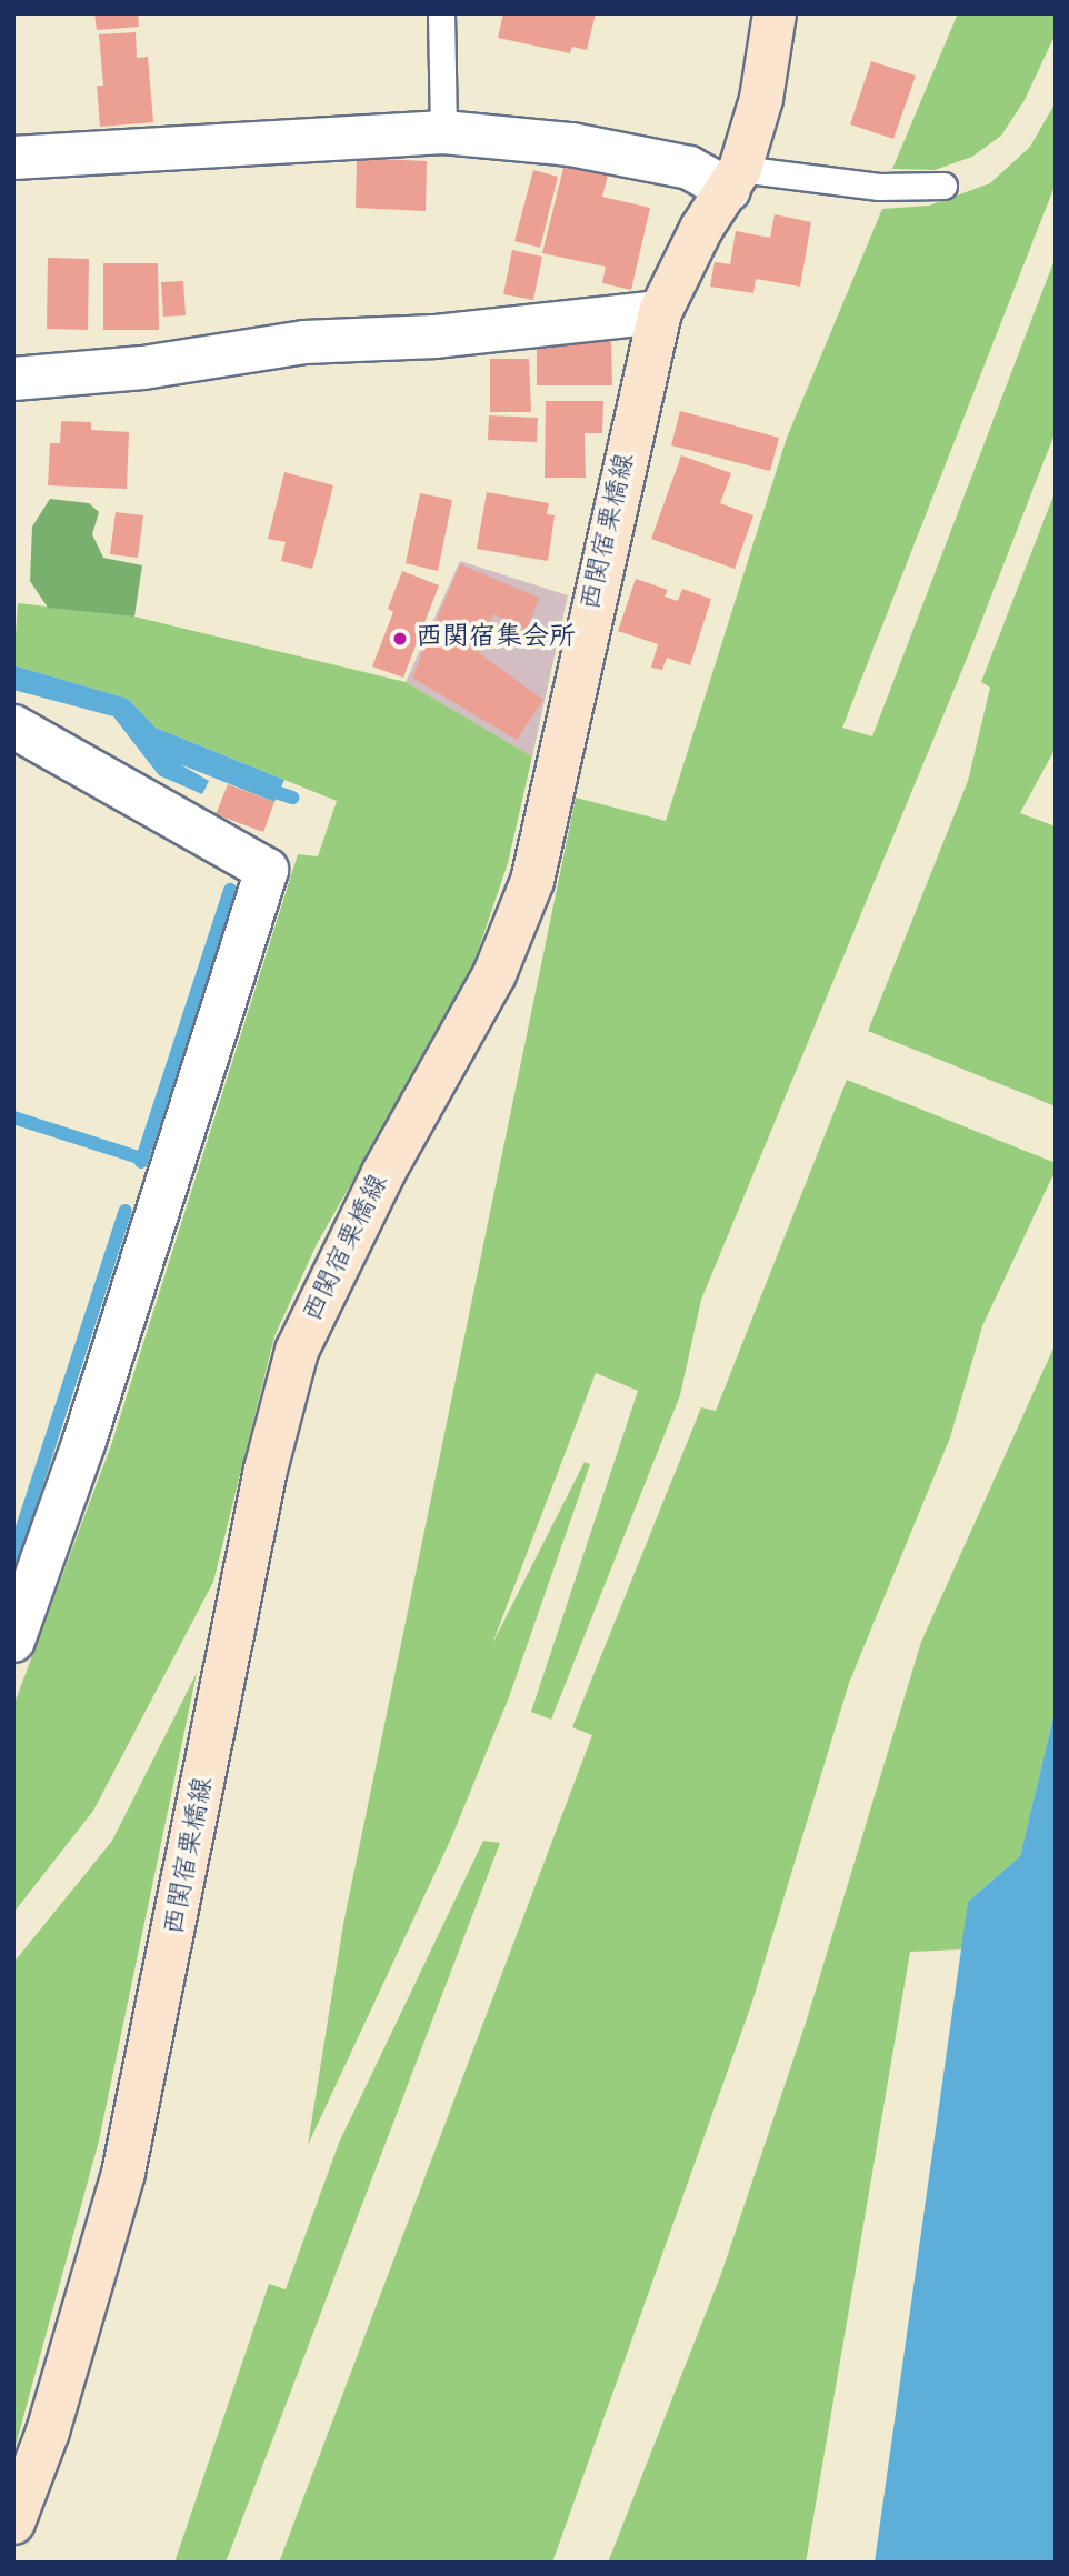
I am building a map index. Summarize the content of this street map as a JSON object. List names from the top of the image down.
{
  "streets": {
    "main road": ["西関宿栗橋線"]
  },
  "places": ["西関宿集会所"]
}
